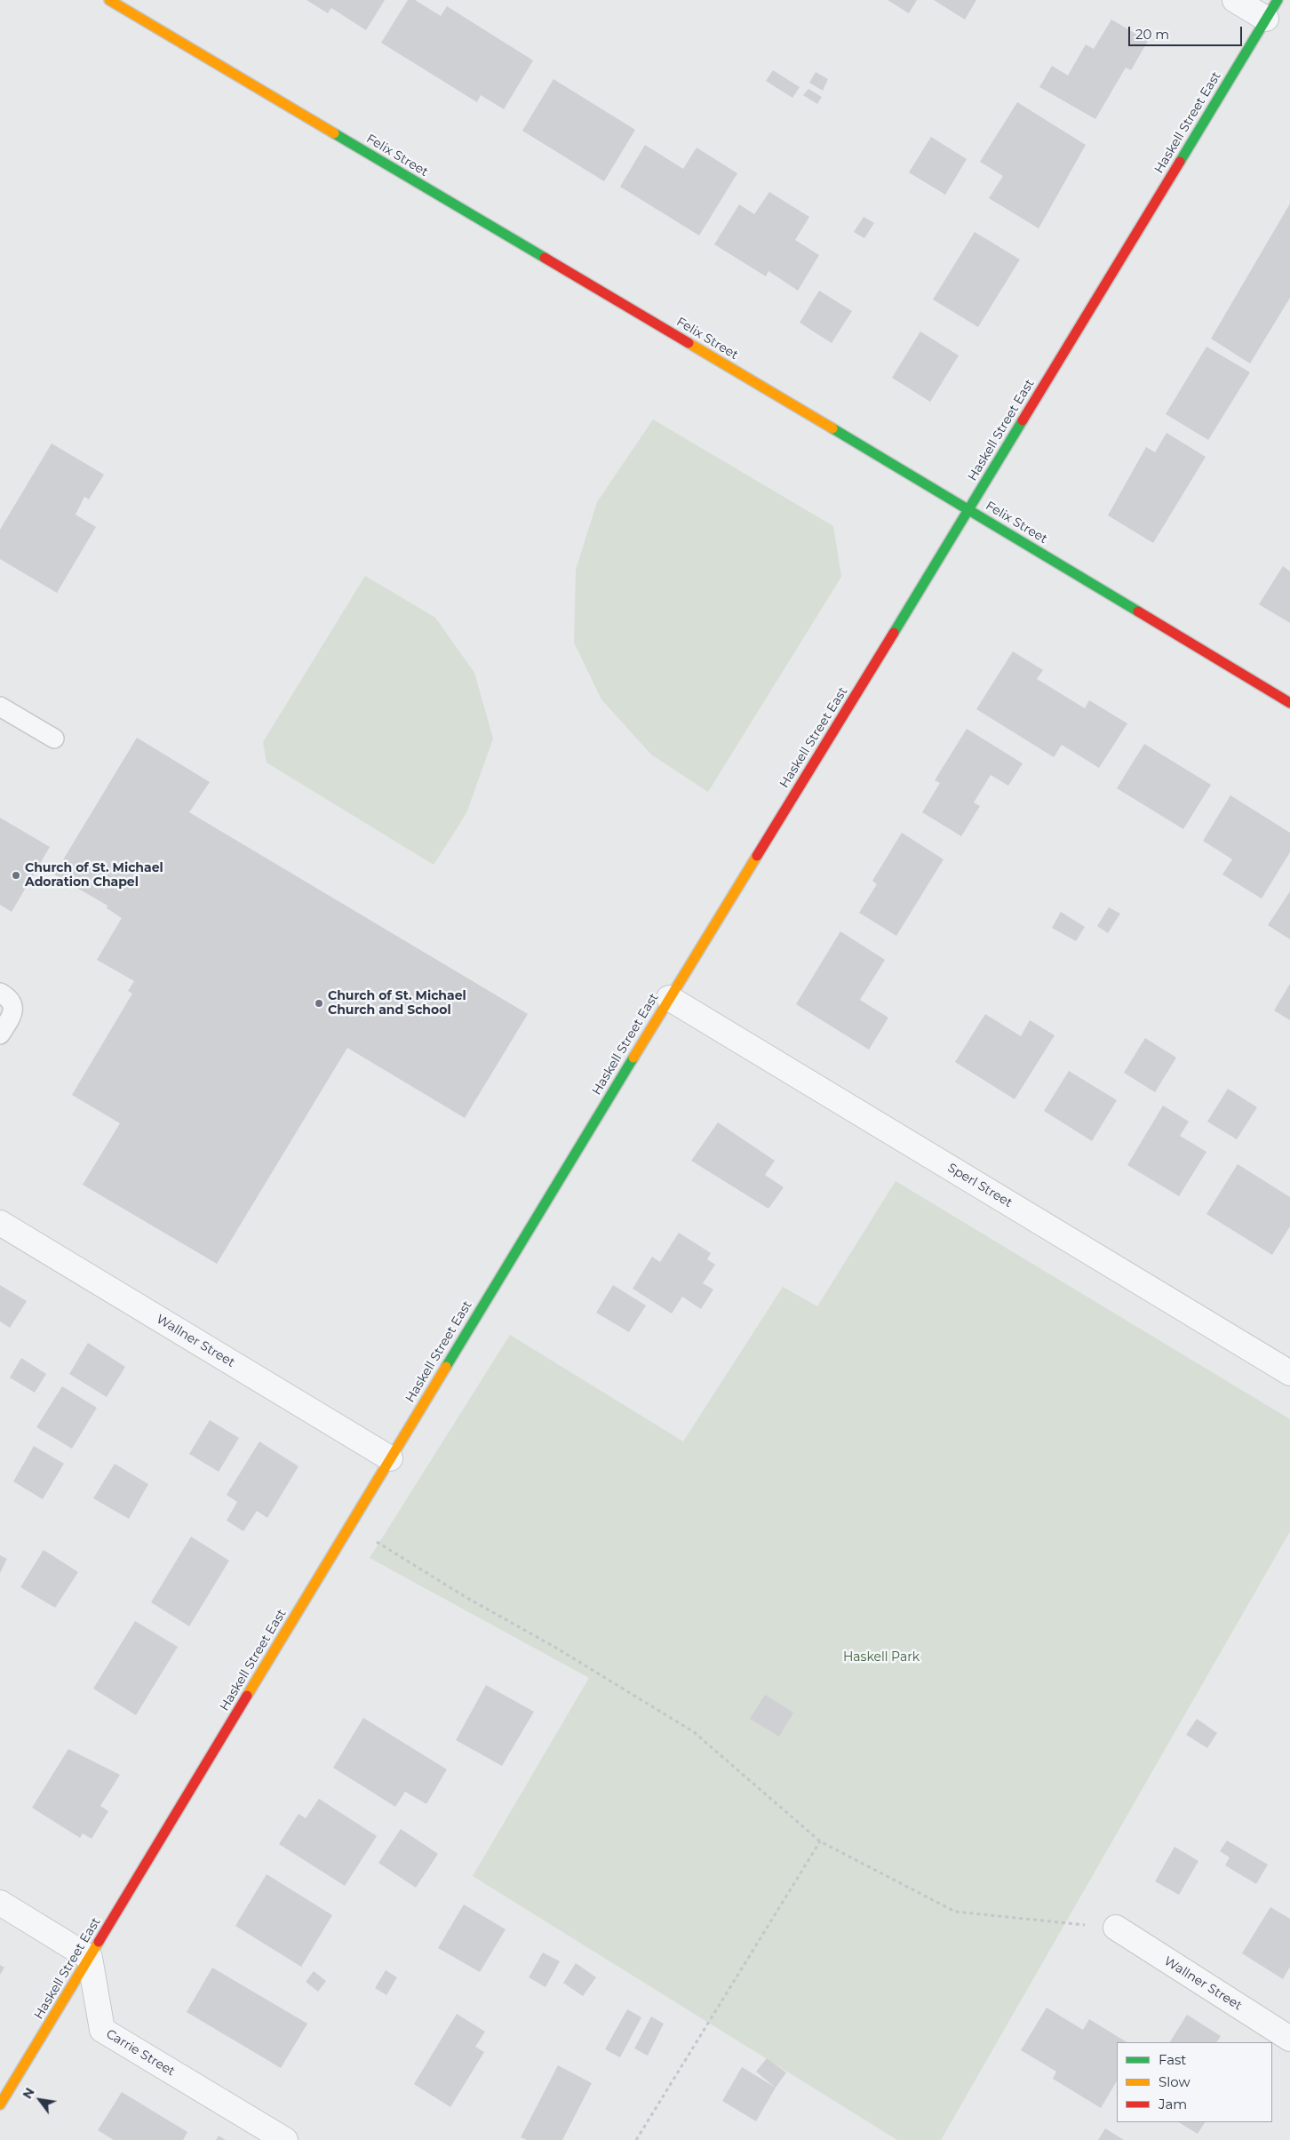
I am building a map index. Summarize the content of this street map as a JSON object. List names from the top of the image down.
{
  "streets": {
    "street": [
      "Haskell Street East",
      "Felix Street",
      "Sperl Street",
      "Wallner Street",
      "Carrie Street"
    ]
  },
  "crossings": [
    ["Haskell Street East", "Felix Street"],
    ["Haskell Street East", "Sperl Street"],
    ["Haskell Street East", "Wallner Street"],
    ["Haskell Street East", "Carrie Street"]
  ],
  "parks": ["Haskell Park"],
  "places": ["Church of St. Michael Adoration Chapel", "Church of St. Michael Church and School"],
  "legend": ["Fast", "Slow", "Jam"],
  "scale_bar": "20 m",
  "north": "top left"
}
